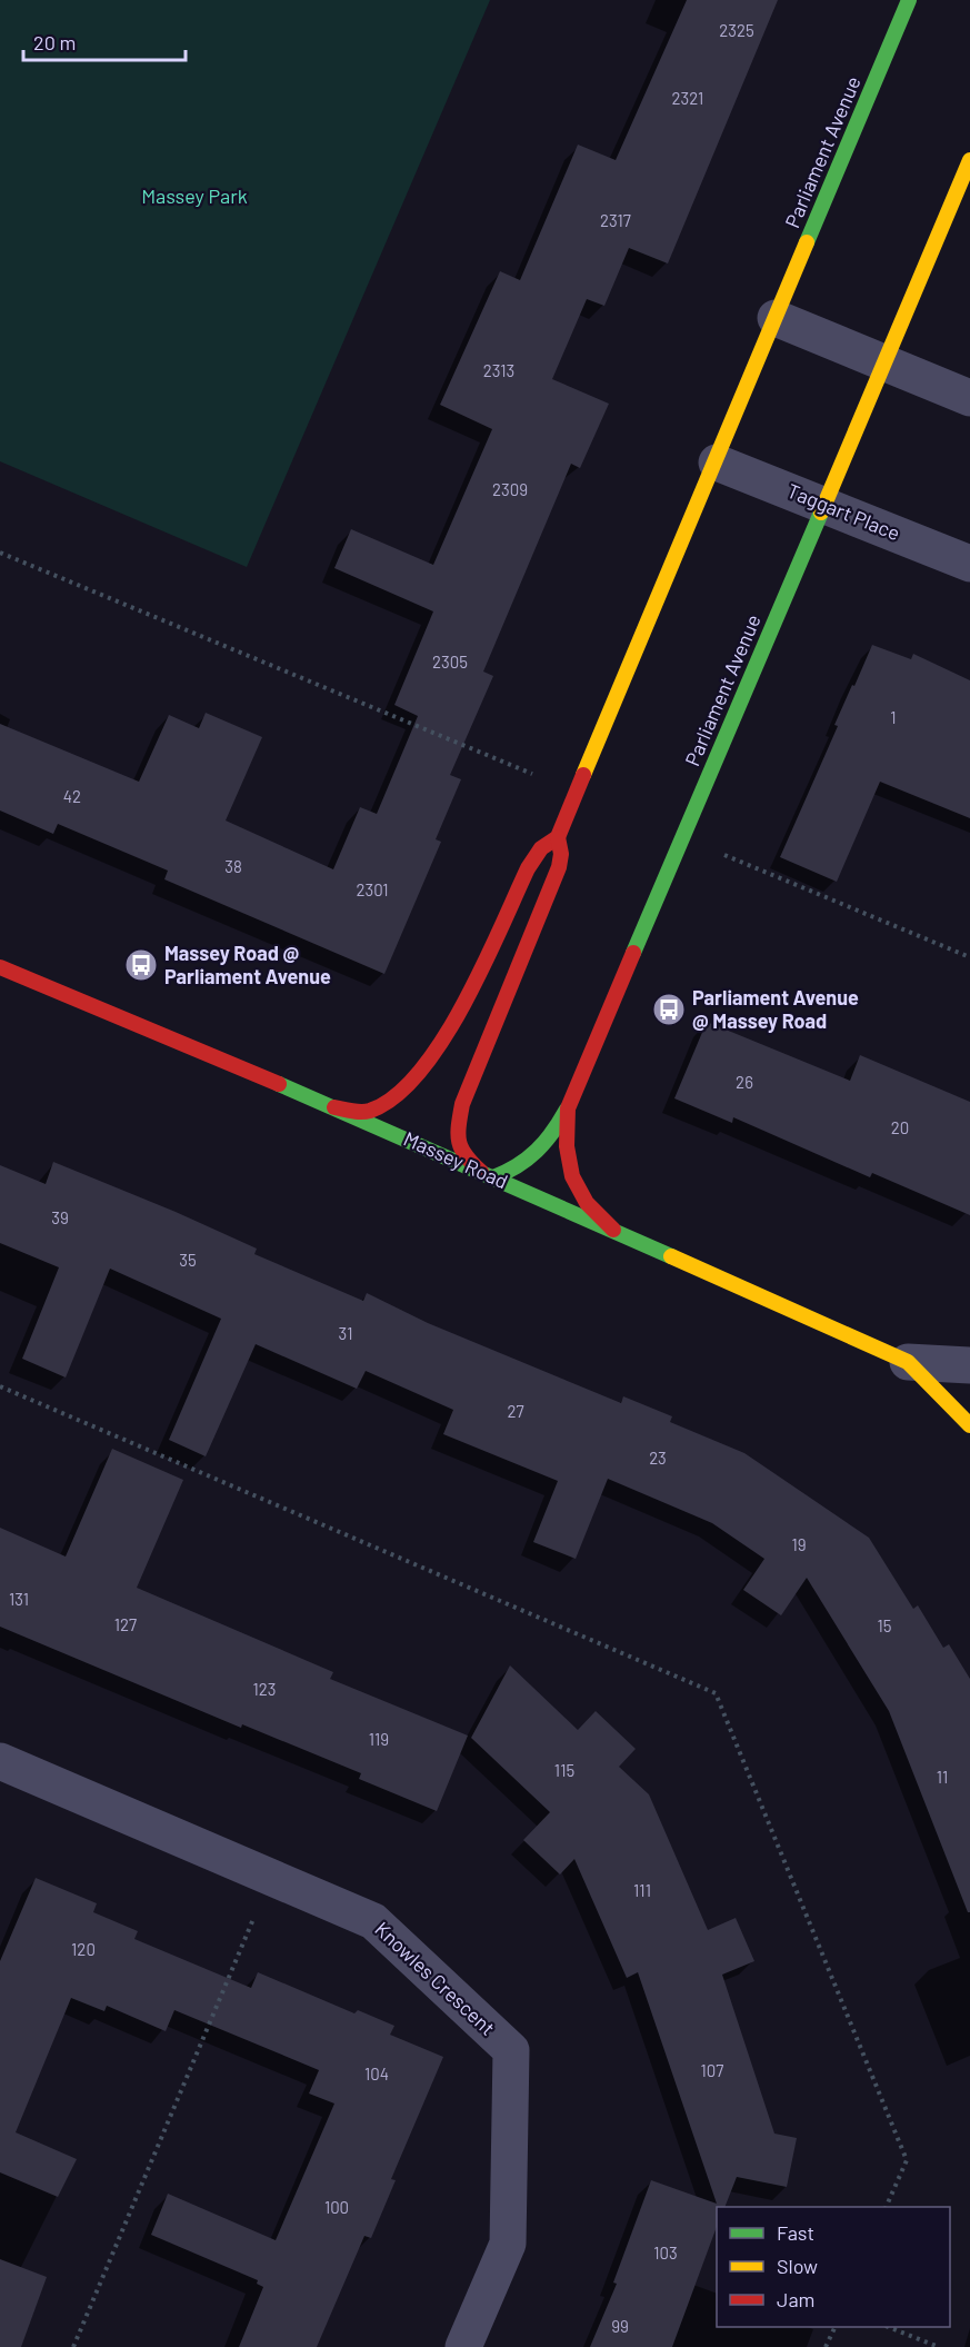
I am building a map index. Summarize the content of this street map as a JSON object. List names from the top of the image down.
{
  "streets": {
    "street": [
      "Parliament Avenue",
      "Taggart Place",
      "Massey Road",
      "Knowles Crescent"
    ]
  },
  "crossings": [
    ["Parliament Avenue", "Taggart Place"],
    ["Parliament Avenue", "Massey Road"]
  ],
  "parks": ["Massey Park"],
  "places": {
    "bus stop": ["Massey Road @ Parliament Avenue", "Parliament Avenue @ Massey Road"]
  },
  "house_numbers": [
    "2325",
    "2321",
    "2317",
    "2313",
    "2309",
    "2305",
    "1",
    "42",
    "38",
    "2301",
    "26",
    "20",
    "39",
    "35",
    "31",
    "27",
    "23",
    "19",
    "131",
    "127",
    "15",
    "123",
    "119",
    "115",
    "11",
    "111",
    "120",
    "107",
    "104",
    "100",
    "103",
    "99"
  ],
  "legend": ["Fast", "Slow", "Jam"],
  "scale_bar": "20 m"
}
